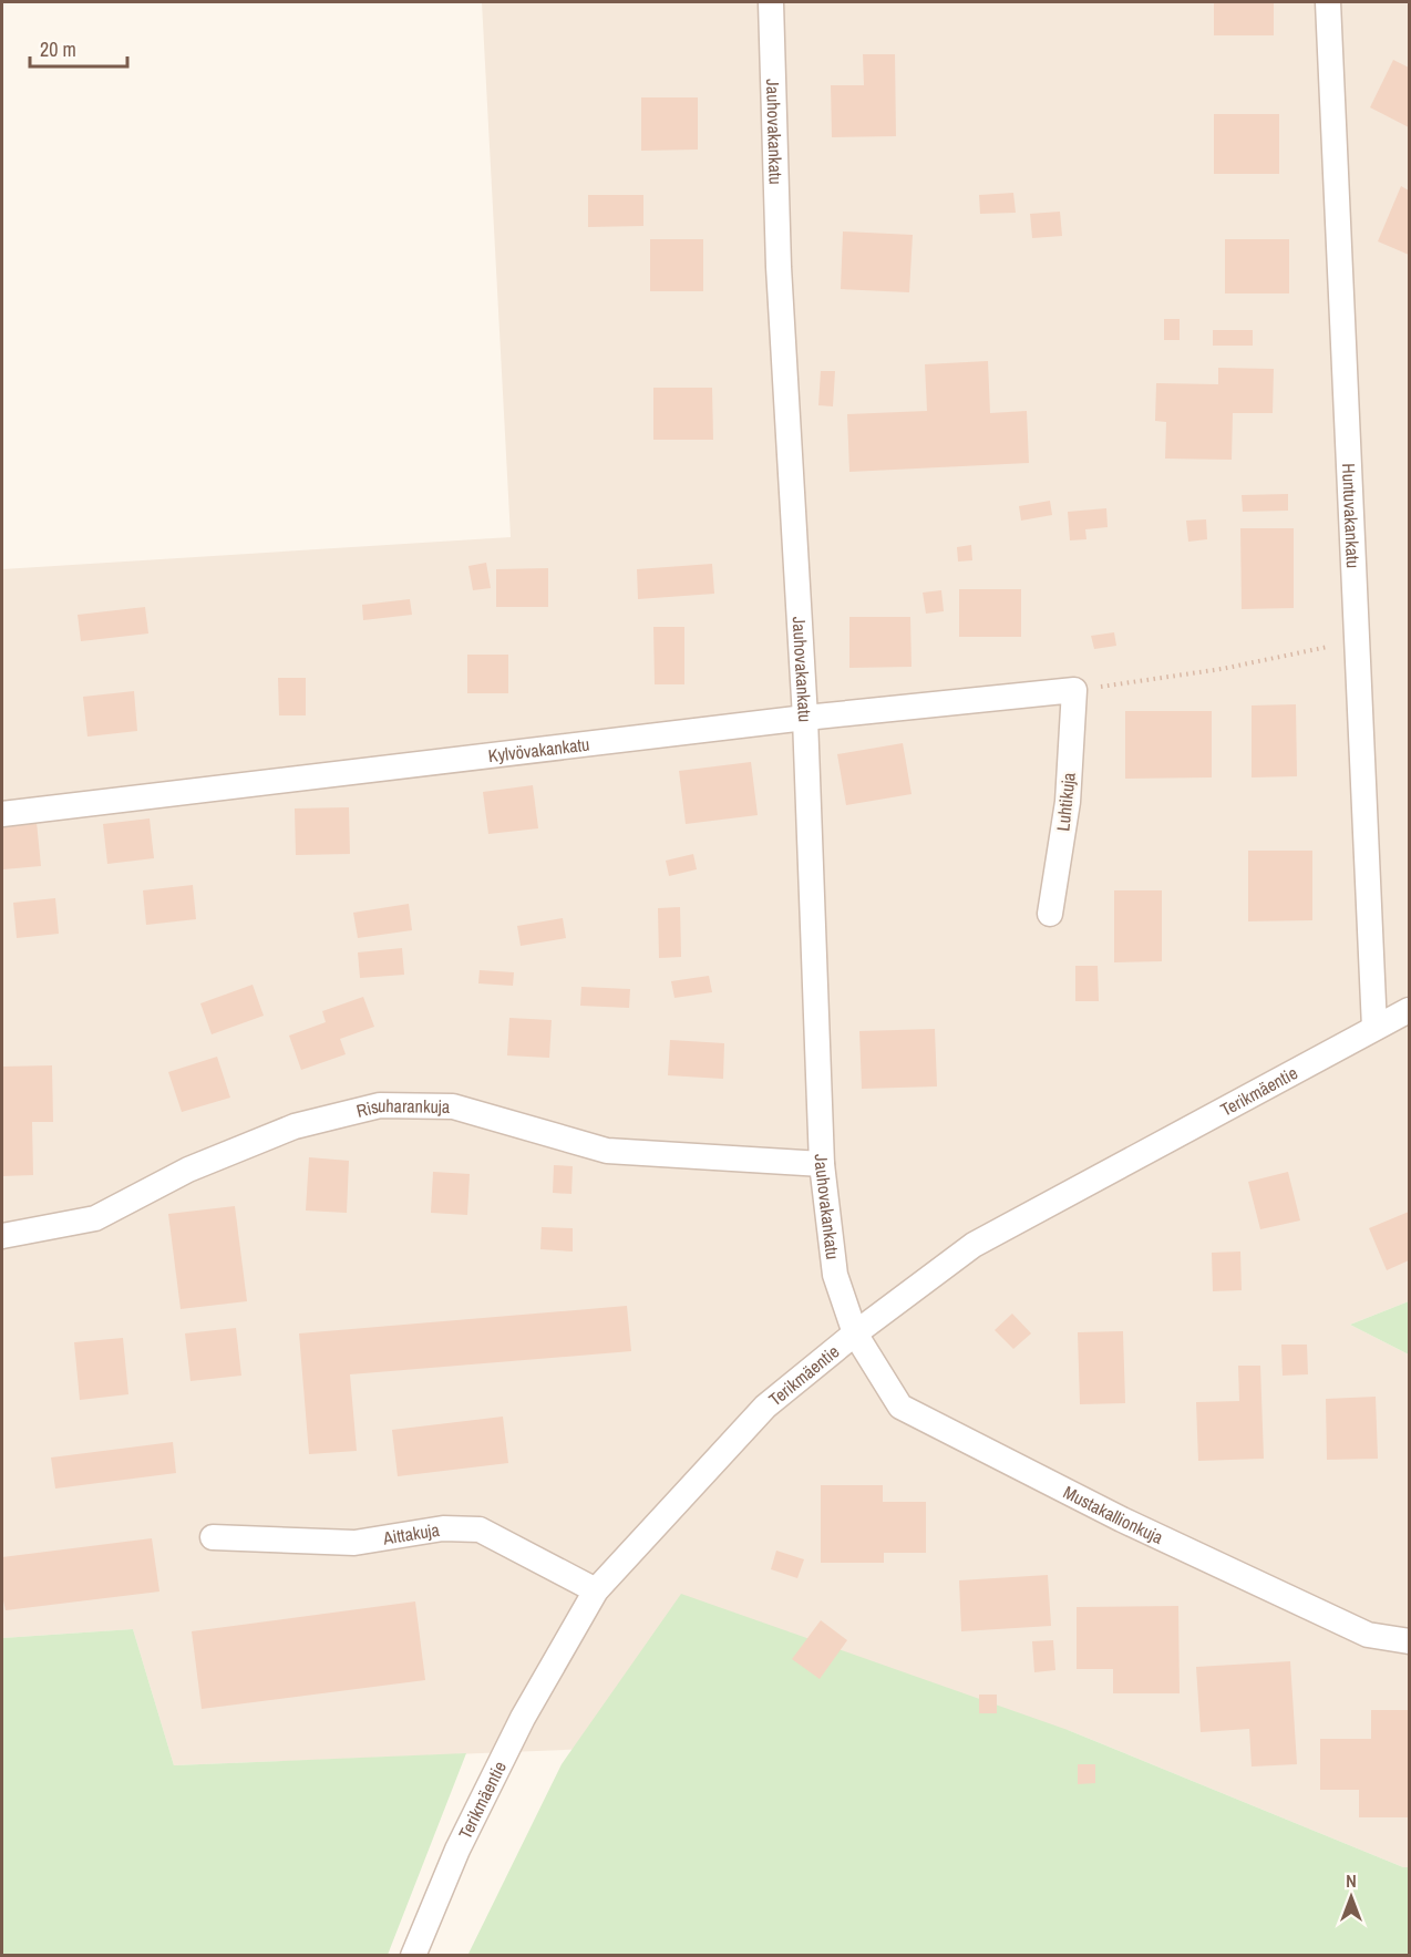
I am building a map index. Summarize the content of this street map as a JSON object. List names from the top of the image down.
{
  "streets": {
    "street": [
      "Jauhovakankatu",
      "Huntuvakankatu",
      "Kylvövakankatu",
      "Luhtikuja",
      "Terikmäentie",
      "Risuharankuja",
      "Mustakallionkuja",
      "Aittakuja"
    ]
  },
  "crossings": [
    ["Jauhovakankatu", "Kylvövakankatu"],
    ["Jauhovakankatu", "Terikmäentie"],
    ["Jauhovakankatu", "Risuharankuja"],
    ["Jauhovakankatu", "Mustakallionkuja"],
    ["Huntuvakankatu", "Terikmäentie"],
    ["Kylvövakankatu", "Luhtikuja"],
    ["Terikmäentie", "Mustakallionkuja"],
    ["Terikmäentie", "Aittakuja"]
  ],
  "scale_bar": "20 m",
  "north": "top"
}
